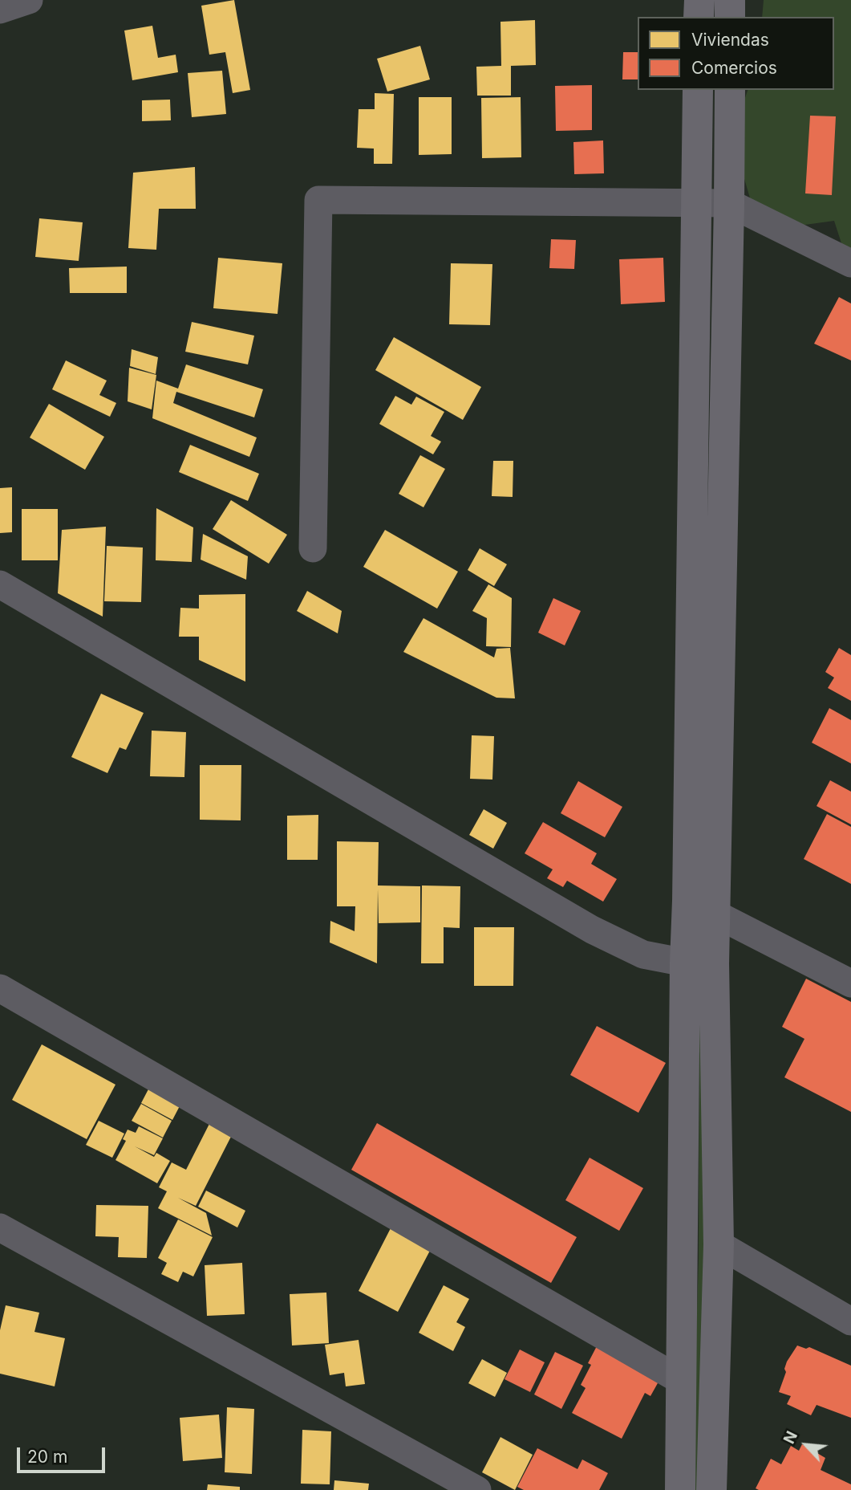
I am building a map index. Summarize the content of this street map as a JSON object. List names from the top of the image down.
{
  "legend": ["Viviendas", "Comercios"],
  "scale_bar": "20 m",
  "north": "top left"
}
